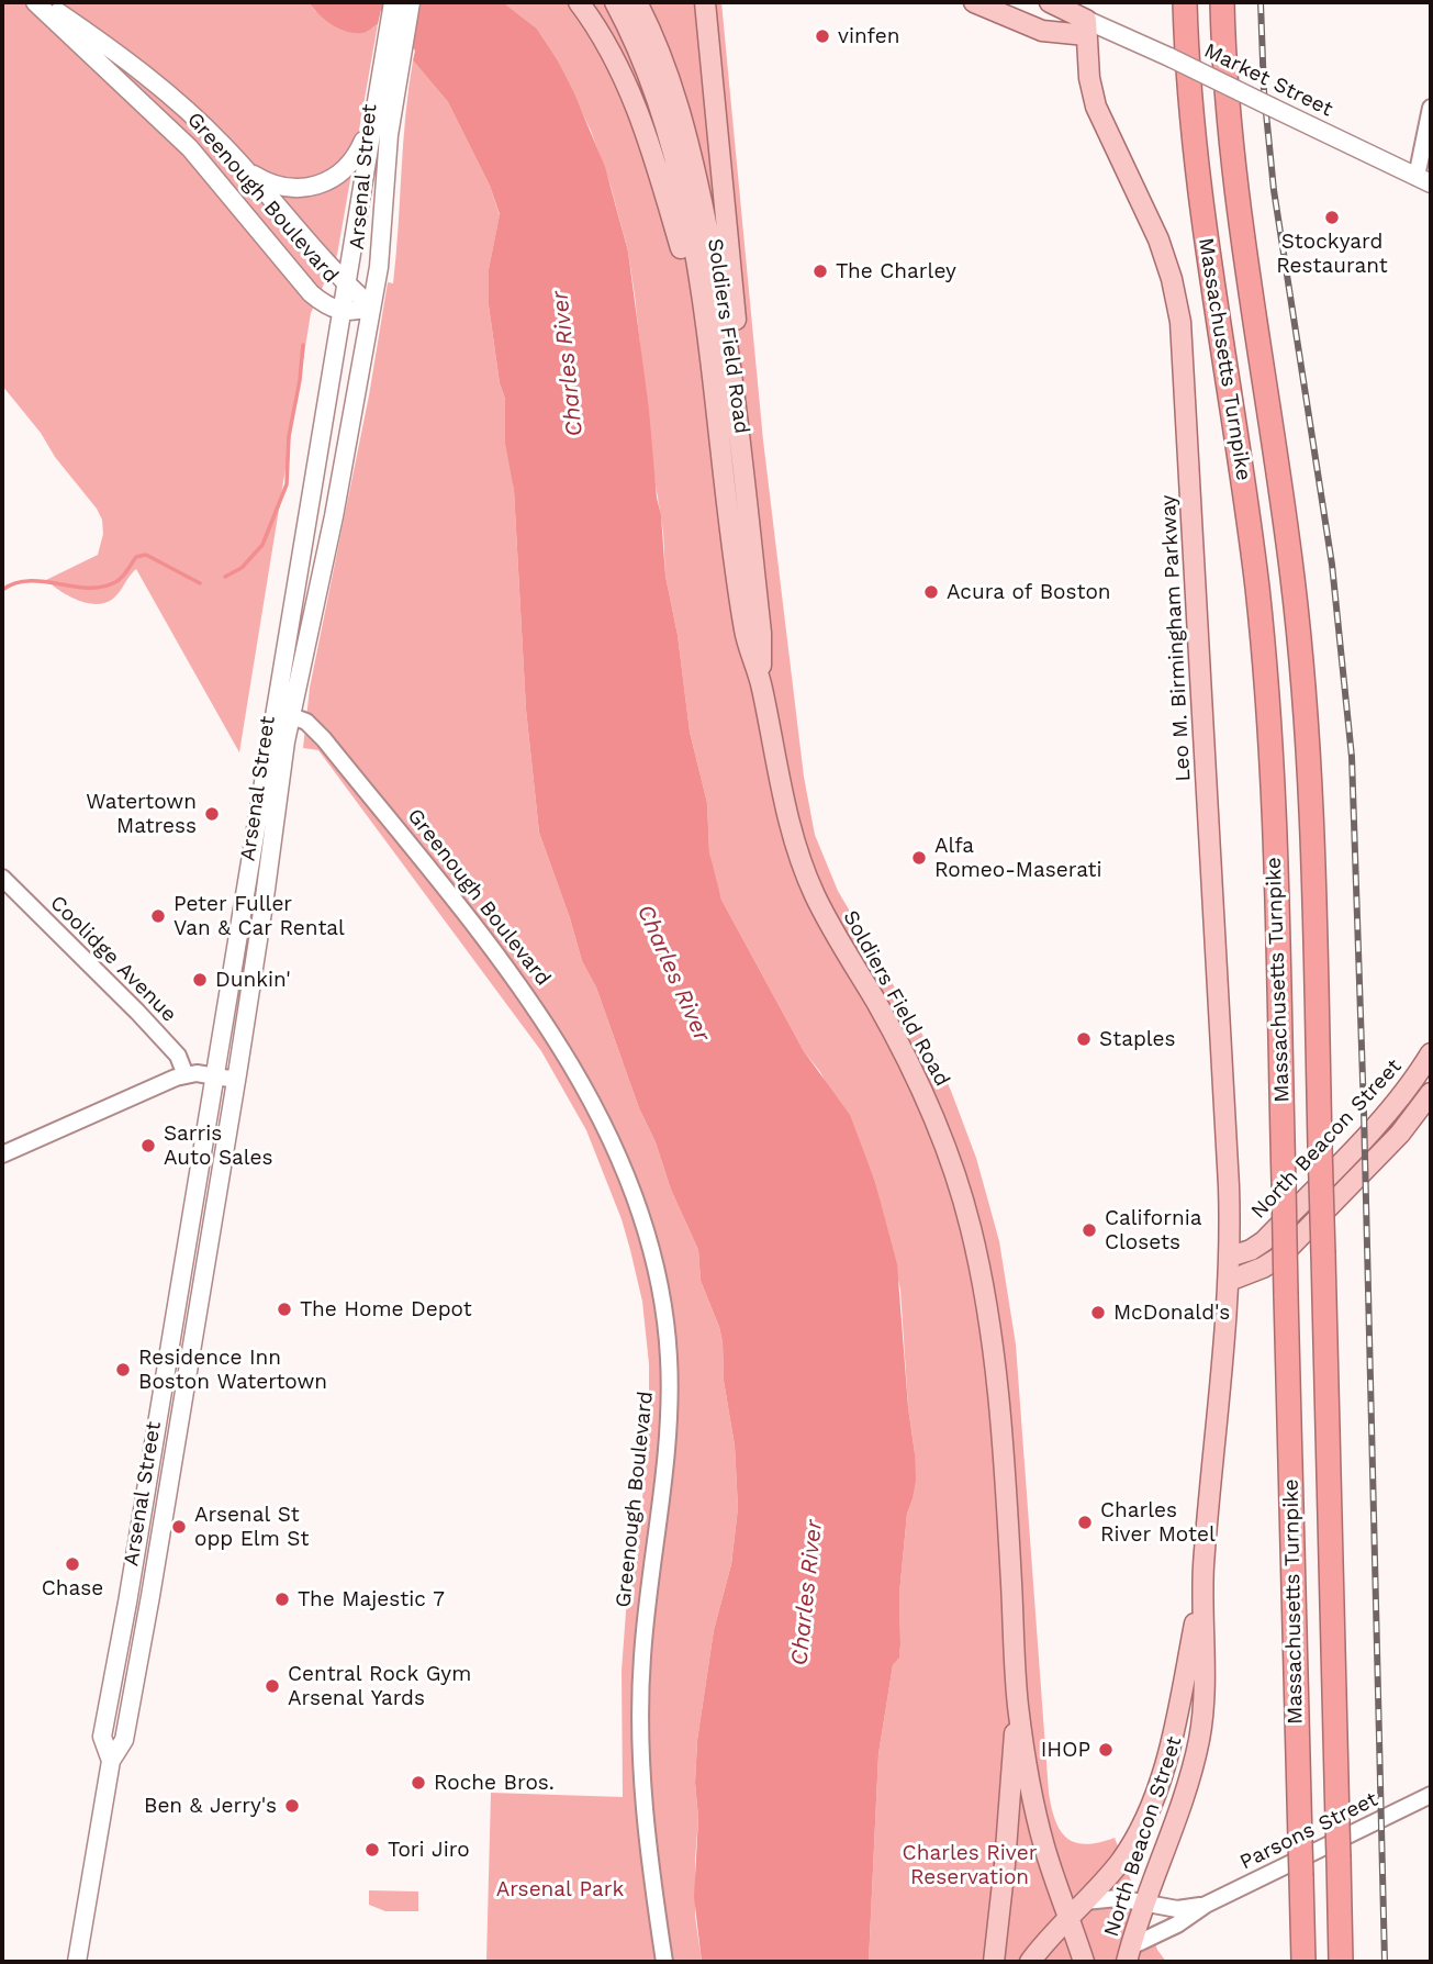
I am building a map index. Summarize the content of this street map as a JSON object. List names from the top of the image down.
{
  "streets": {
    "highway": ["Massachusetts Turnpike"],
    "main road": [
      "Market Street",
      "Arsenal Street",
      "Greenough Boulevard",
      "Soldiers Field Road",
      "Leo M. Birmingham Parkway",
      "North Beacon Street"
    ],
    "street": ["Coolidge Avenue", "Parsons Street"]
  },
  "crossings": [
    ["Market Street", "Leo M. Birmingham Parkway"],
    ["Arsenal Street", "Greenough Boulevard"],
    ["Soldiers Field Road", "North Beacon Street"],
    ["Leo M. Birmingham Parkway", "North Beacon Street"],
    ["North Beacon Street", "Parsons Street"]
  ],
  "water": ["Charles River"],
  "parks": ["Charles River Reservation", "Arsenal Park"],
  "places": [
    "vinfen",
    "Stockyard Restaurant",
    "The Charley",
    "Acura of Boston",
    "Watertown Matress",
    "Alfa Romeo-Maserati",
    "Peter Fuller Van & Car Rental",
    "Dunkin'",
    "Staples",
    "Sarris Auto Sales",
    "California Closets",
    "The Home Depot",
    "McDonald's",
    "Residence Inn Boston Watertown",
    "Charles River Motel",
    "Arsenal St opp Elm St",
    "Chase",
    "The Majestic 7",
    "Central Rock Gym Arsenal Yards",
    "IHOP",
    "Roche Bros.",
    "Ben & Jerry's",
    "Tori Jiro"
  ]
}
